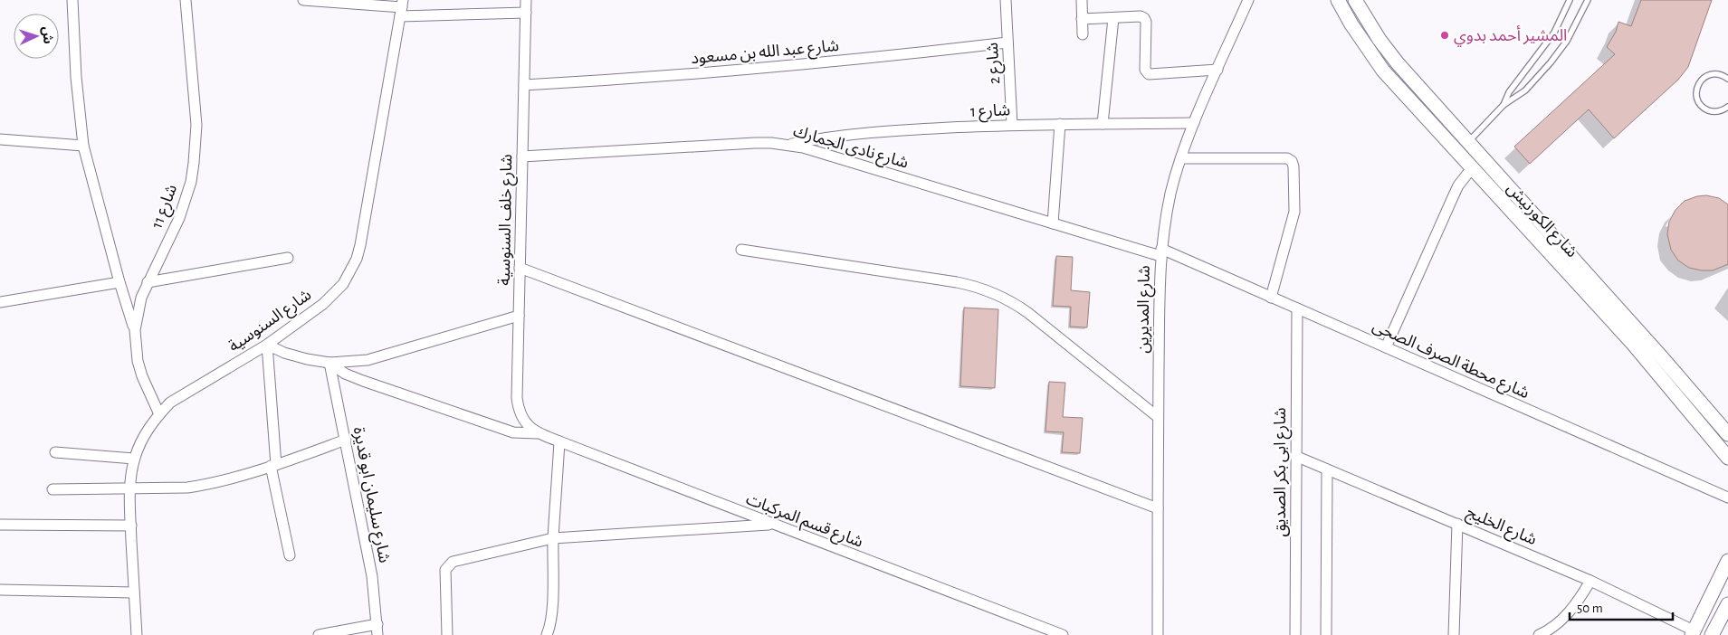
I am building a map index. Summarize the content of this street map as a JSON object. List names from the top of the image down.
{
  "streets": {
    "street": [
      "شارع عبد الله بن مسعود",
      "شارع 2",
      "شارع 1",
      "شارع نادى الجمارك",
      "شارع 11",
      "شارع خلف السنوسية",
      "شارع الكورنيش",
      "شارع المديرين",
      "شارع السنوسية",
      "شارع محطة الصرف الصحى",
      "شارع ابى بكر الصديق",
      "شارع سليمان ابو قديرة",
      "شارع قسم المركبات",
      "شارع الخليج"
    ]
  },
  "crossings": [
    ["شارع عبد الله بن مسعود", "شارع 2"],
    ["شارع عبد الله بن مسعود", "شارع خلف السنوسية"],
    ["شارع 2", "شارع 1"],
    ["شارع 1", "شارع نادى الجمارك"],
    ["شارع 1", "شارع المديرين"],
    ["شارع نادى الجمارك", "شارع خلف السنوسية"],
    ["شارع نادى الجمارك", "شارع المديرين"],
    ["شارع نادى الجمارك", "شارع محطة الصرف الصحى"],
    ["شارع 11", "شارع السنوسية"],
    ["شارع خلف السنوسية", "شارع قسم المركبات"],
    ["شارع المديرين", "شارع محطة الصرف الصحى"],
    ["شارع محطة الصرف الصحى", "شارع ابى بكر الصديق"],
    ["شارع ابى بكر الصديق", "شارع الخليج"]
  ],
  "places": ["المشير أحمد بدوي"],
  "scale_bar": "50 m",
  "north": "right"
}
